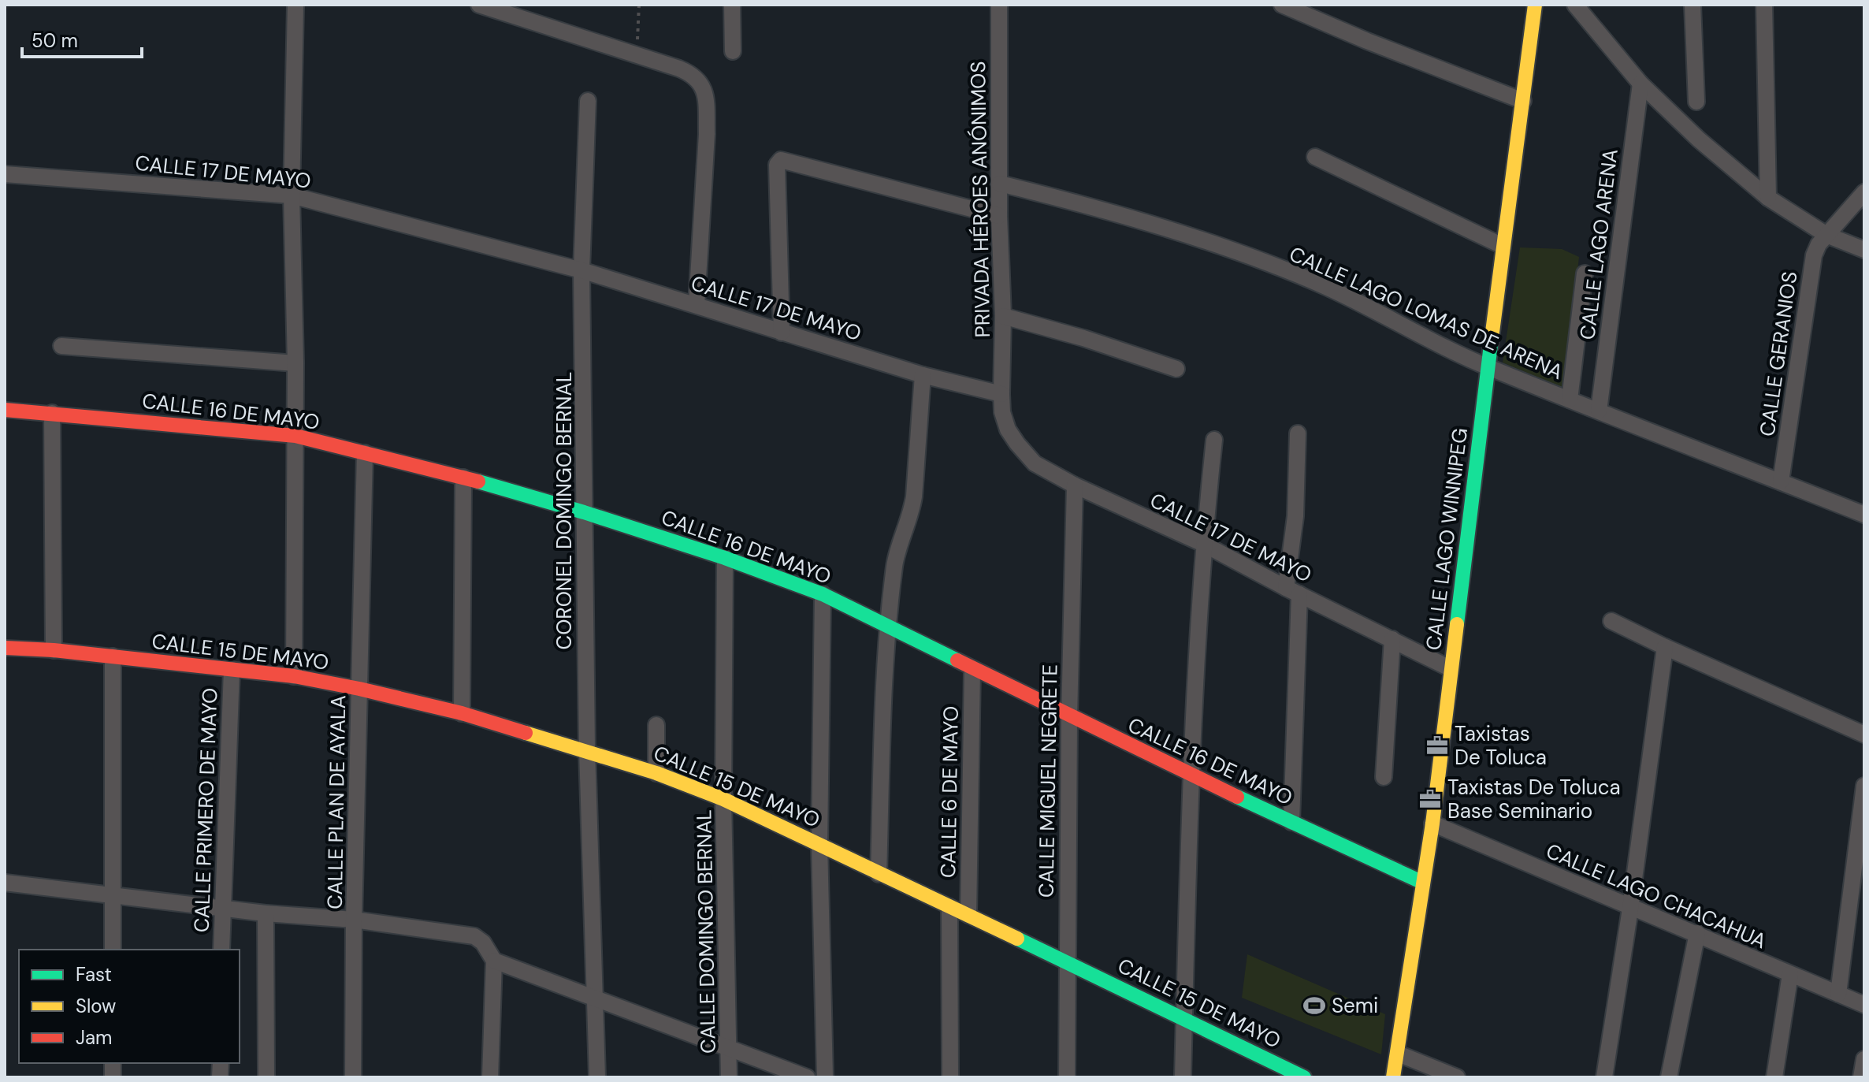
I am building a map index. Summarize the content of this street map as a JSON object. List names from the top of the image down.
{
  "streets": {
    "street": [
      "CALLE 17 DE MAYO",
      "PRIVADA HÉROES ANÓNIMOS",
      "CALLE LAGO ARENA",
      "CALLE LAGO LOMAS DE ARENA",
      "CALLE GERANIOS",
      "CALLE 16 DE MAYO",
      "CORONEL DOMINGO BERNAL",
      "CALLE LAGO WINNIPEG",
      "CALLE 15 DE MAYO",
      "CALLE MIGUEL NEGRETE",
      "CALLE 6 DE MAYO",
      "CALLE PLAN DE AYALA",
      "CALLE PRIMERO DE MAYO",
      "CALLE LAGO CHACAHUA",
      "CALLE DOMINGO BERNAL"
    ]
  },
  "crossings": [
    ["CALLE 17 DE MAYO", "PRIVADA HÉROES ANÓNIMOS"],
    ["CALLE 17 DE MAYO", "CORONEL DOMINGO BERNAL"],
    ["CALLE 17 DE MAYO", "CALLE LAGO WINNIPEG"],
    ["CALLE 17 DE MAYO", "CALLE MIGUEL NEGRETE"],
    ["PRIVADA HÉROES ANÓNIMOS", "CALLE LAGO LOMAS DE ARENA"],
    ["CALLE LAGO ARENA", "CALLE LAGO LOMAS DE ARENA"],
    ["CALLE LAGO LOMAS DE ARENA", "CALLE GERANIOS"],
    ["CALLE LAGO LOMAS DE ARENA", "CALLE LAGO WINNIPEG"],
    ["CALLE 16 DE MAYO", "CORONEL DOMINGO BERNAL"],
    ["CALLE 16 DE MAYO", "CALLE LAGO WINNIPEG"],
    ["CALLE 16 DE MAYO", "CALLE MIGUEL NEGRETE"],
    ["CALLE 16 DE MAYO", "CALLE 6 DE MAYO"],
    ["CALLE 16 DE MAYO", "CALLE PLAN DE AYALA"],
    ["CALLE 16 DE MAYO", "CALLE DOMINGO BERNAL"],
    ["CORONEL DOMINGO BERNAL", "CALLE 15 DE MAYO"],
    ["CALLE LAGO WINNIPEG", "CALLE LAGO CHACAHUA"],
    ["CALLE 15 DE MAYO", "CALLE MIGUEL NEGRETE"],
    ["CALLE 15 DE MAYO", "CALLE 6 DE MAYO"],
    ["CALLE 15 DE MAYO", "CALLE PLAN DE AYALA"],
    ["CALLE 15 DE MAYO", "CALLE PRIMERO DE MAYO"],
    ["CALLE 15 DE MAYO", "CALLE DOMINGO BERNAL"]
  ],
  "places": {
    "office": ["Taxistas De Toluca", "Taxistas De Toluca Base Seminario"],
    "sports": ["Semi"]
  },
  "legend": ["Fast", "Slow", "Jam"],
  "scale_bar": "50 m"
}
